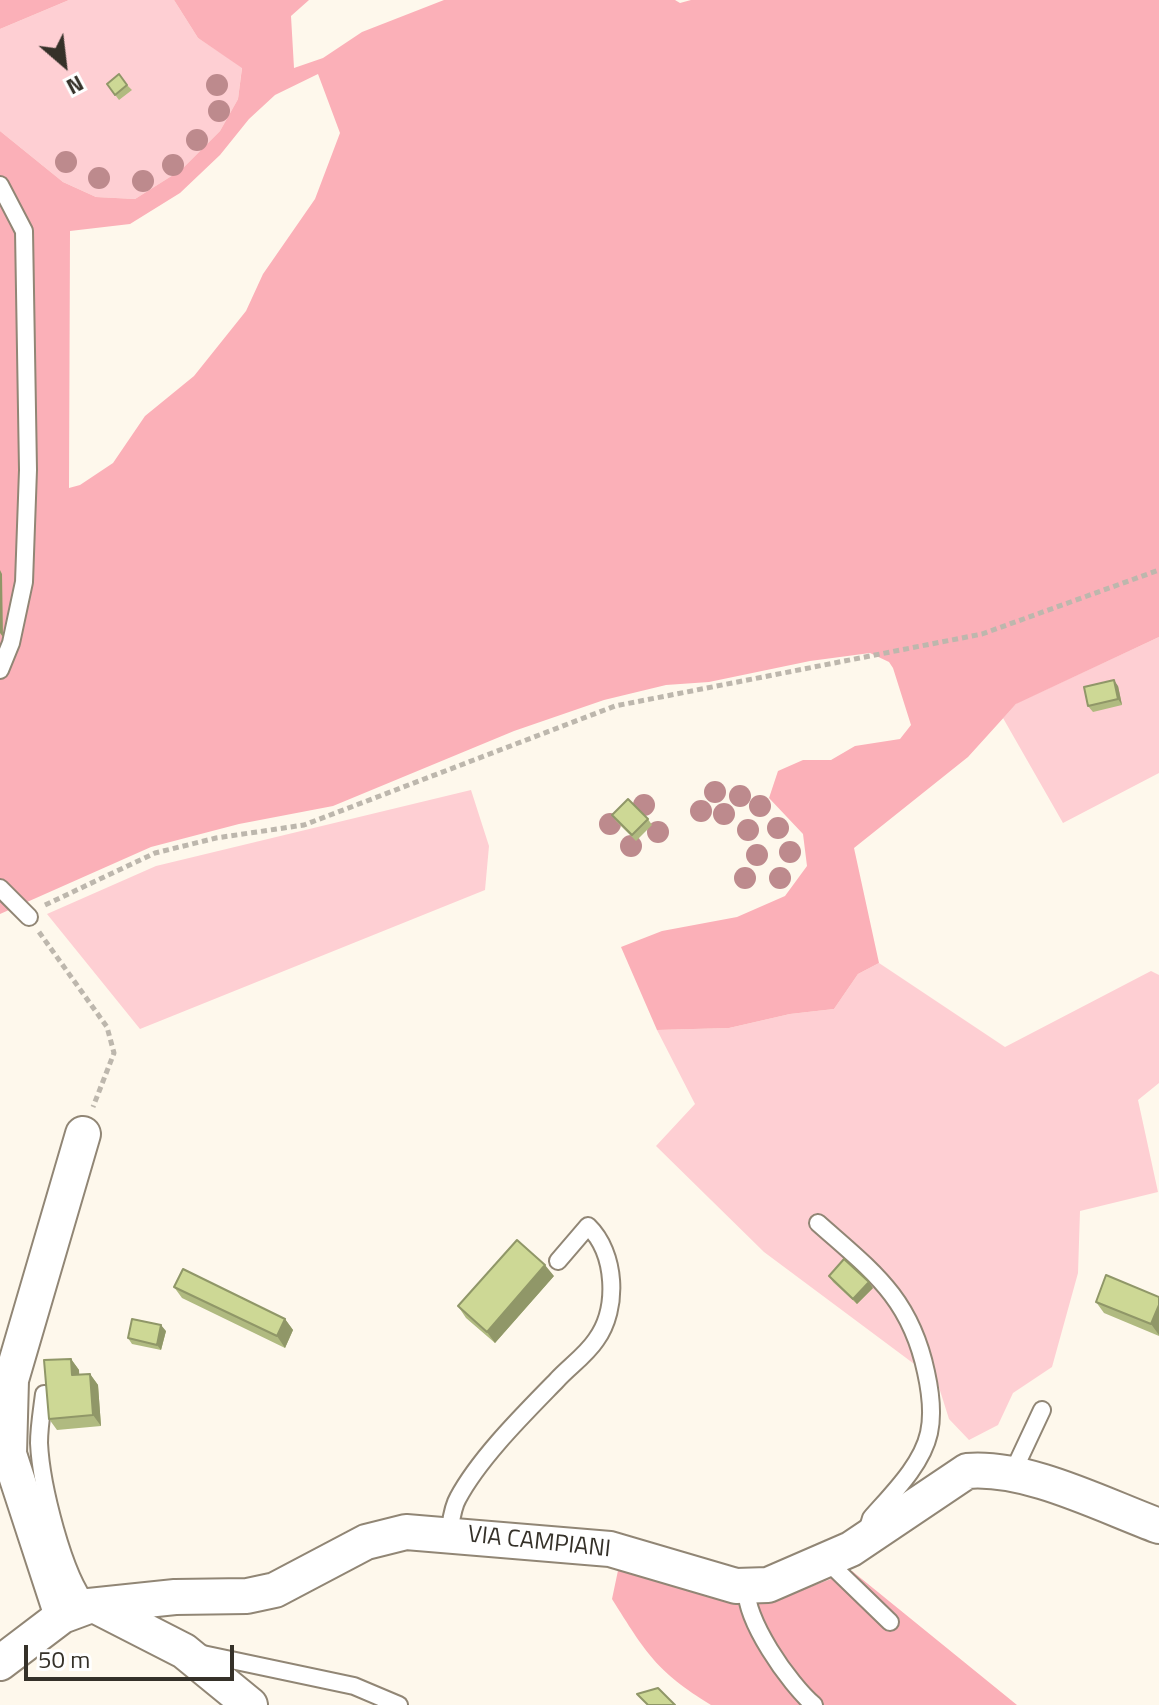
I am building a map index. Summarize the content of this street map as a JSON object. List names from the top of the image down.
{
  "streets": {
    "street": ["VIA CAMPIANI"]
  },
  "scale_bar": "50 m",
  "north": "bottom right"
}
